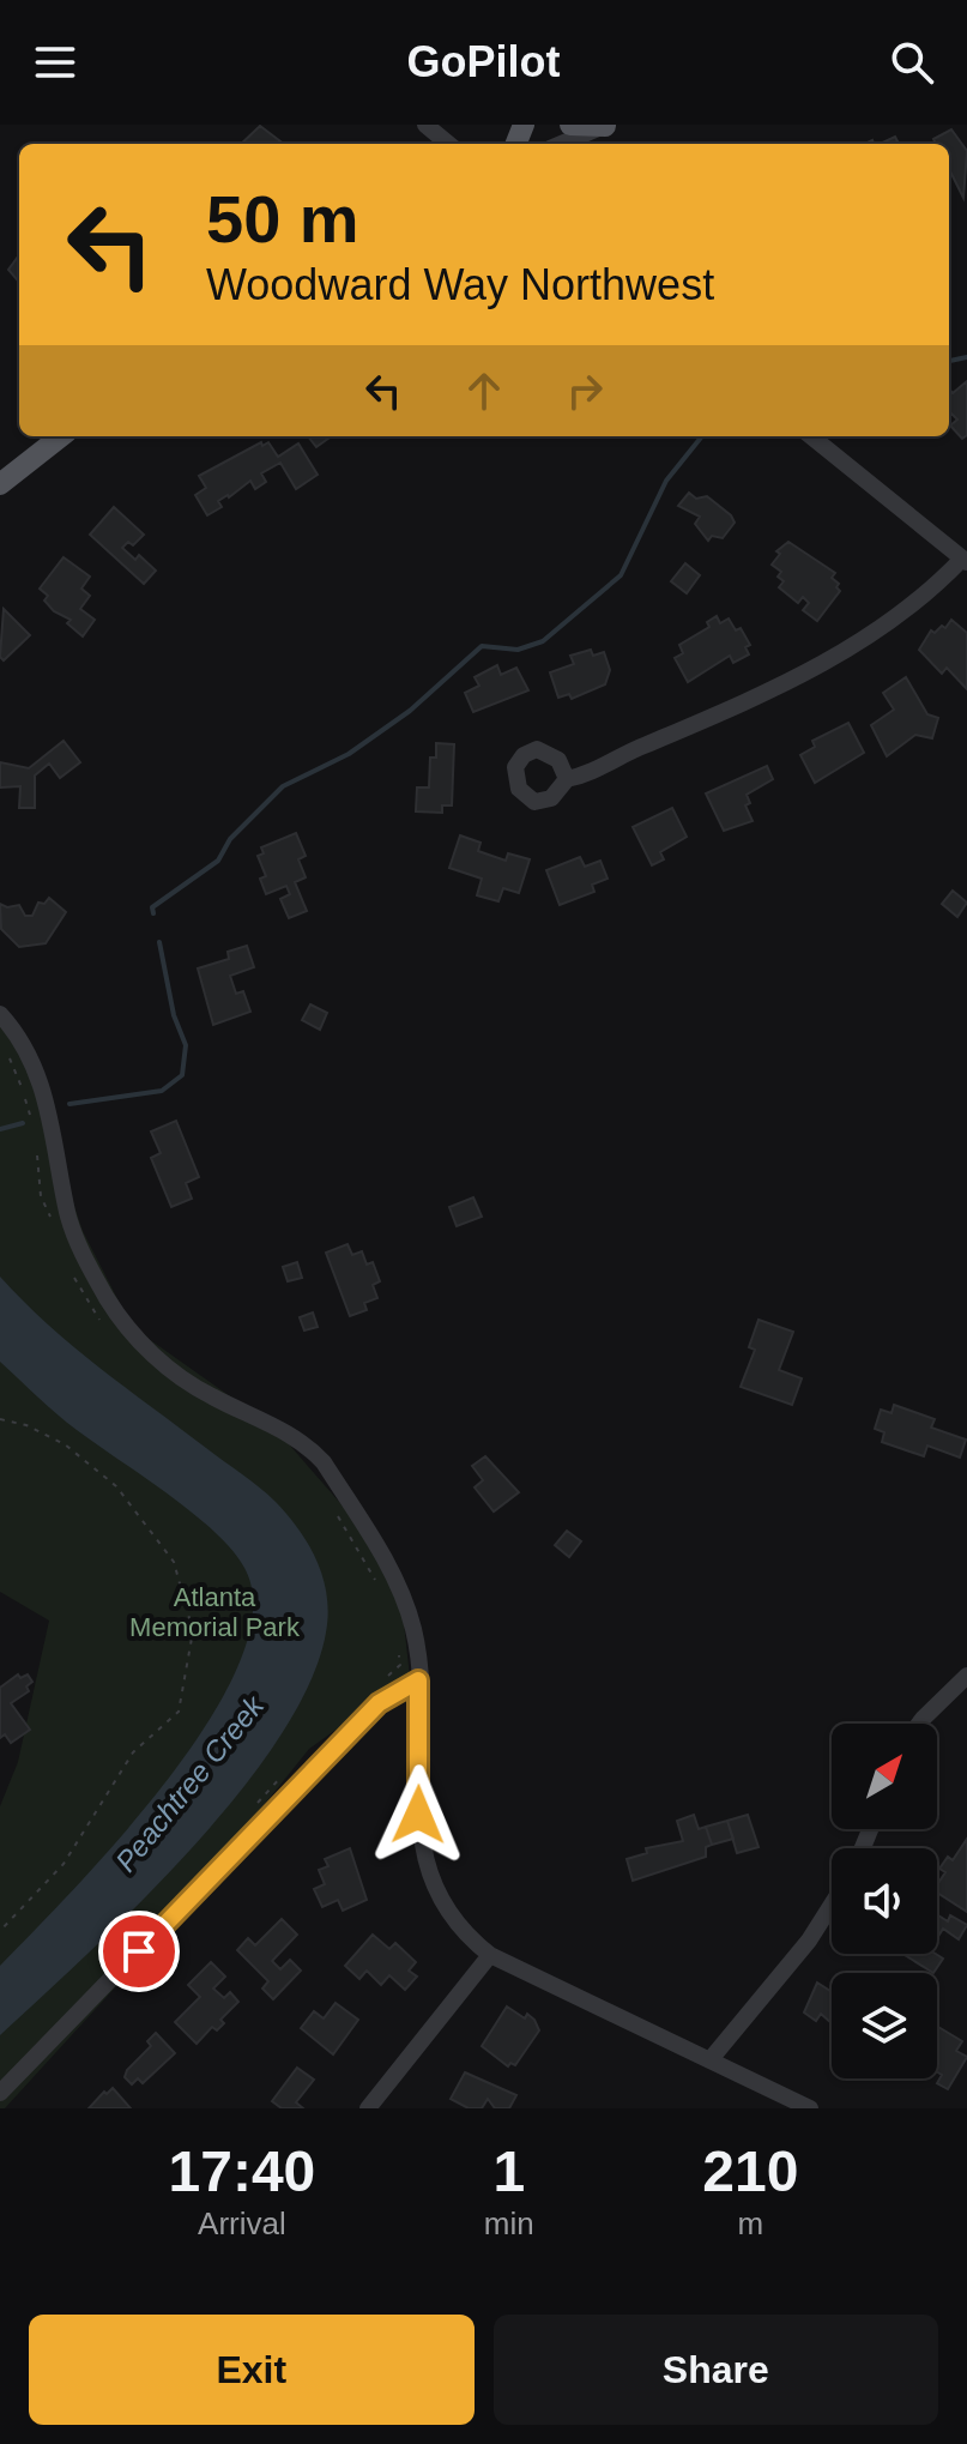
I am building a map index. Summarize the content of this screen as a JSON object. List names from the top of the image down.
{
  "water": ["Peachtree Creek"],
  "parks": ["Atlanta Memorial Park"],
  "north": "top right",
  "page": {
    "header": "GoPilot",
    "turn": ["50 m", "Woodward Way Northwest"],
    "eta": [
      "17:40",
      "Arrival",
      "1",
      "min",
      "210",
      "m"
    ],
    "buttons": ["Exit", "Share"]
  }
}
